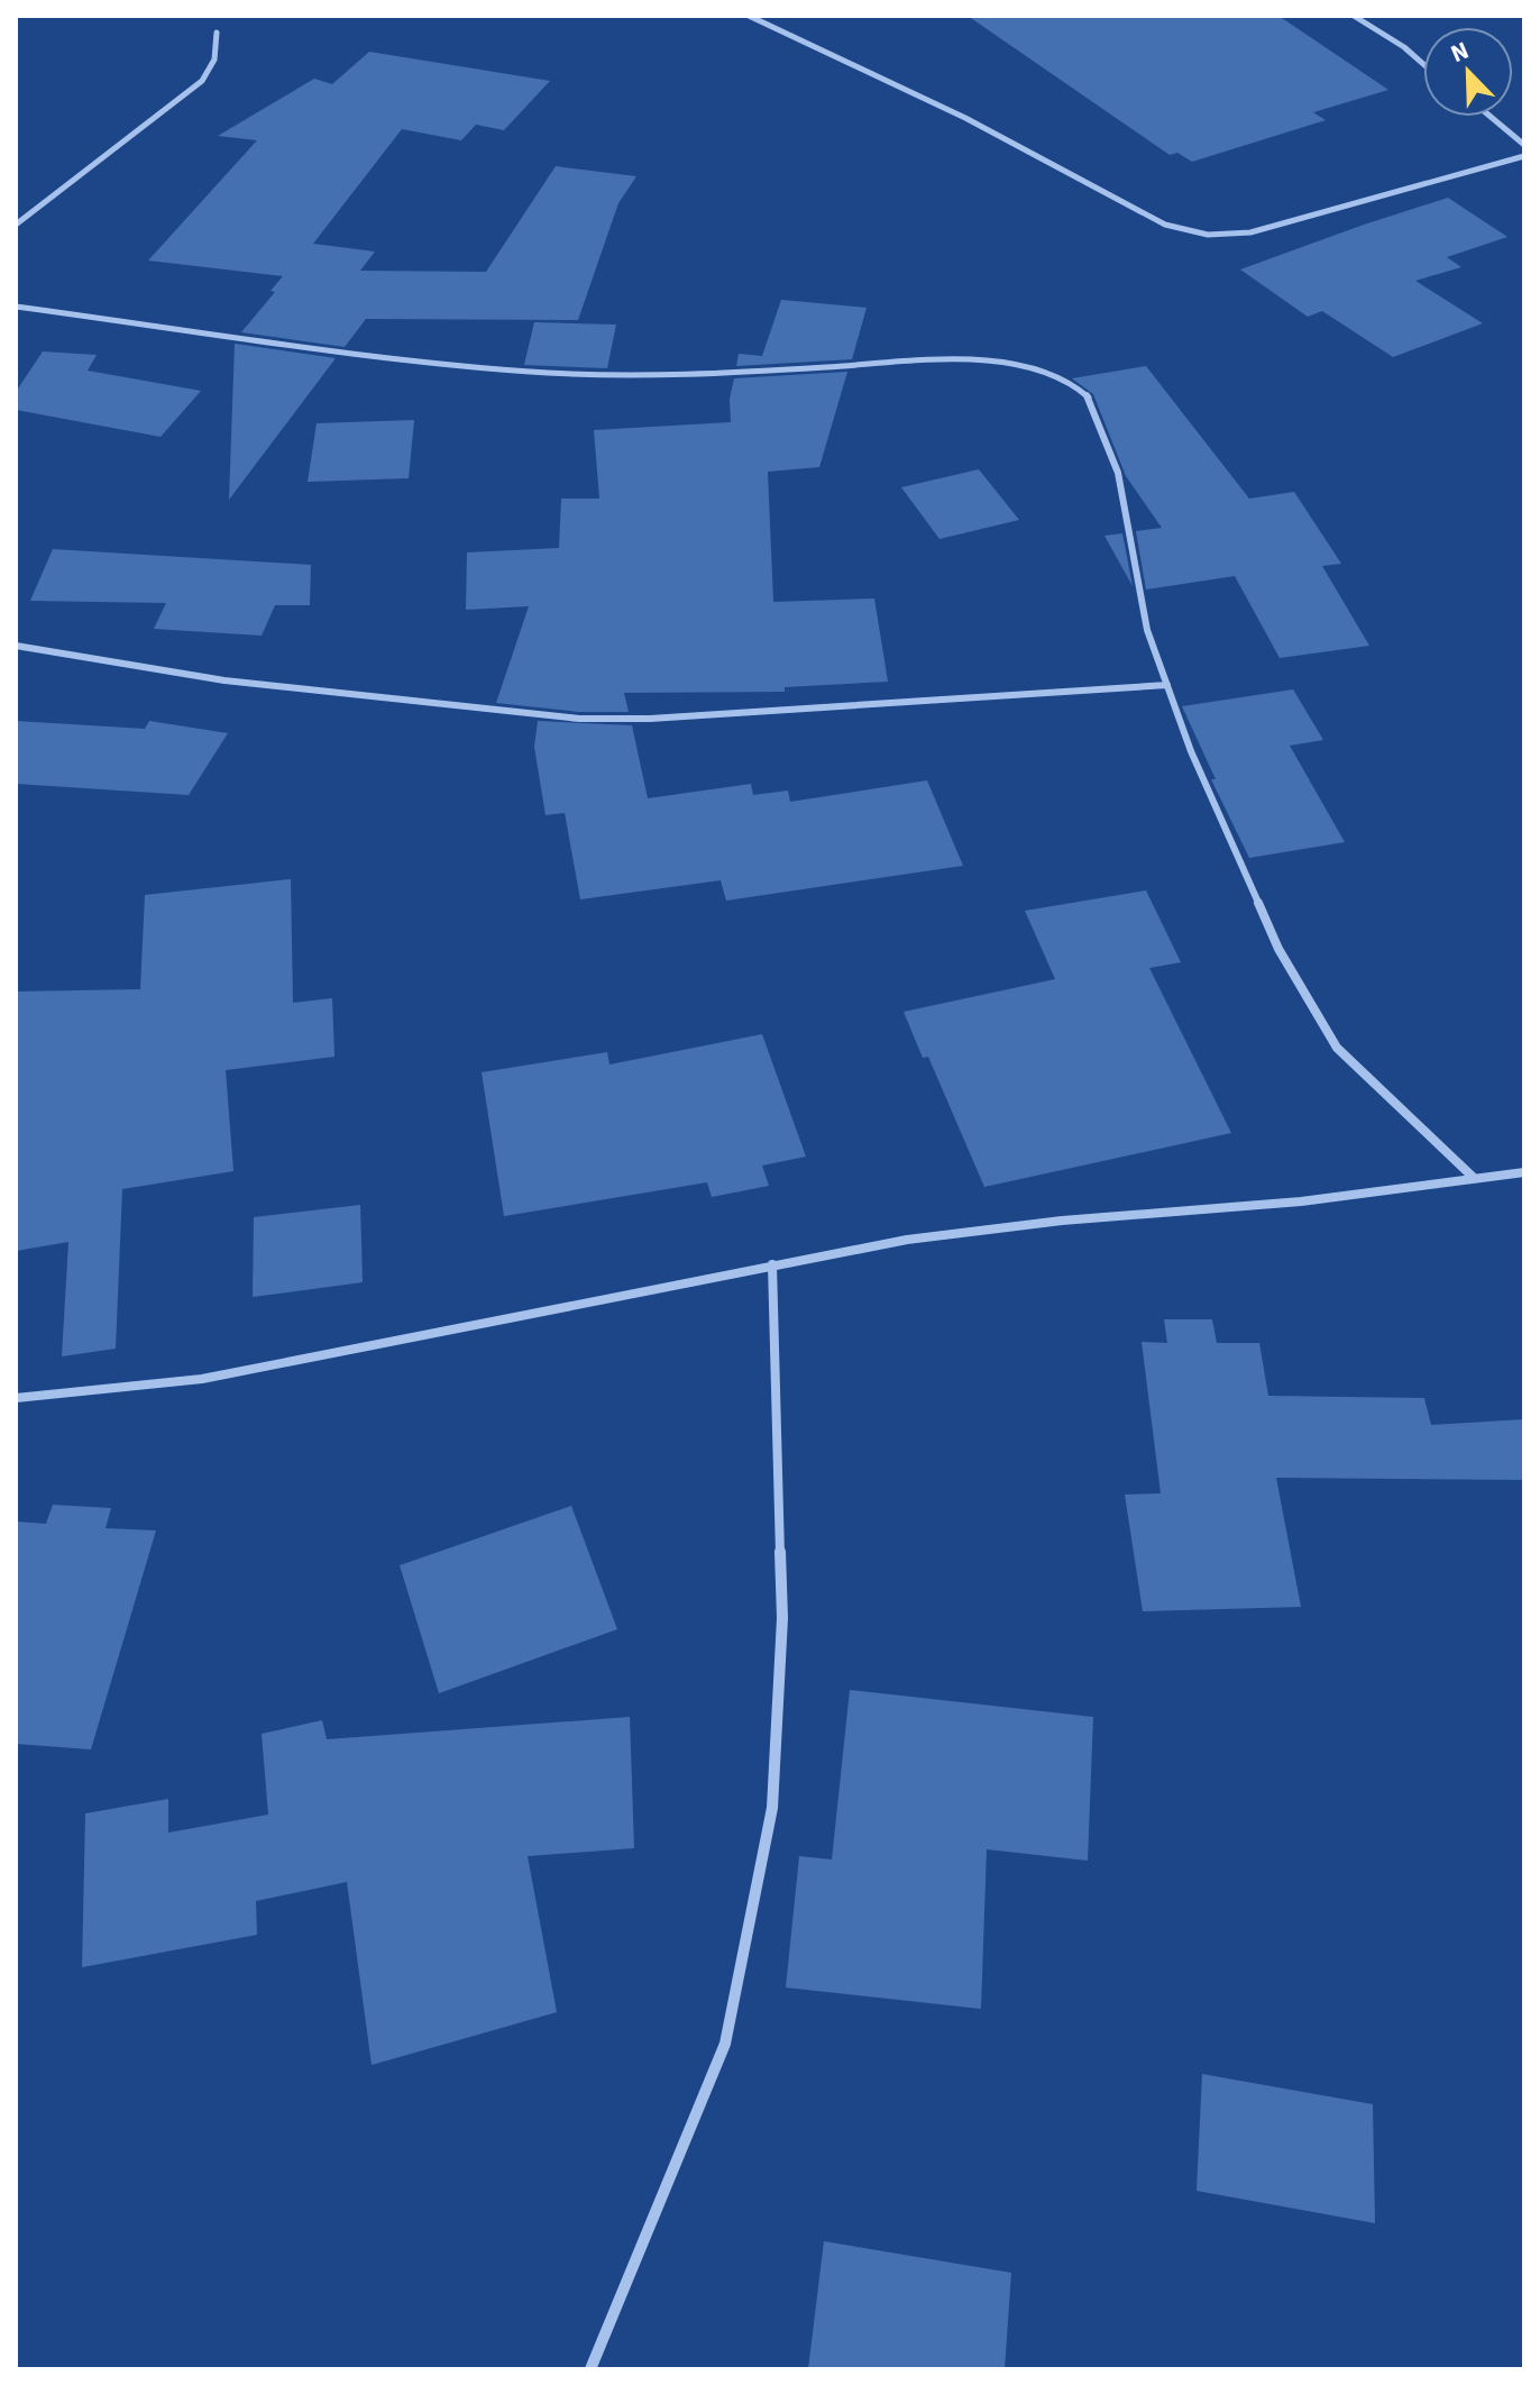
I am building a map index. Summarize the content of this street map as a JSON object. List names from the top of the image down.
{
  "north": "top left"
}
